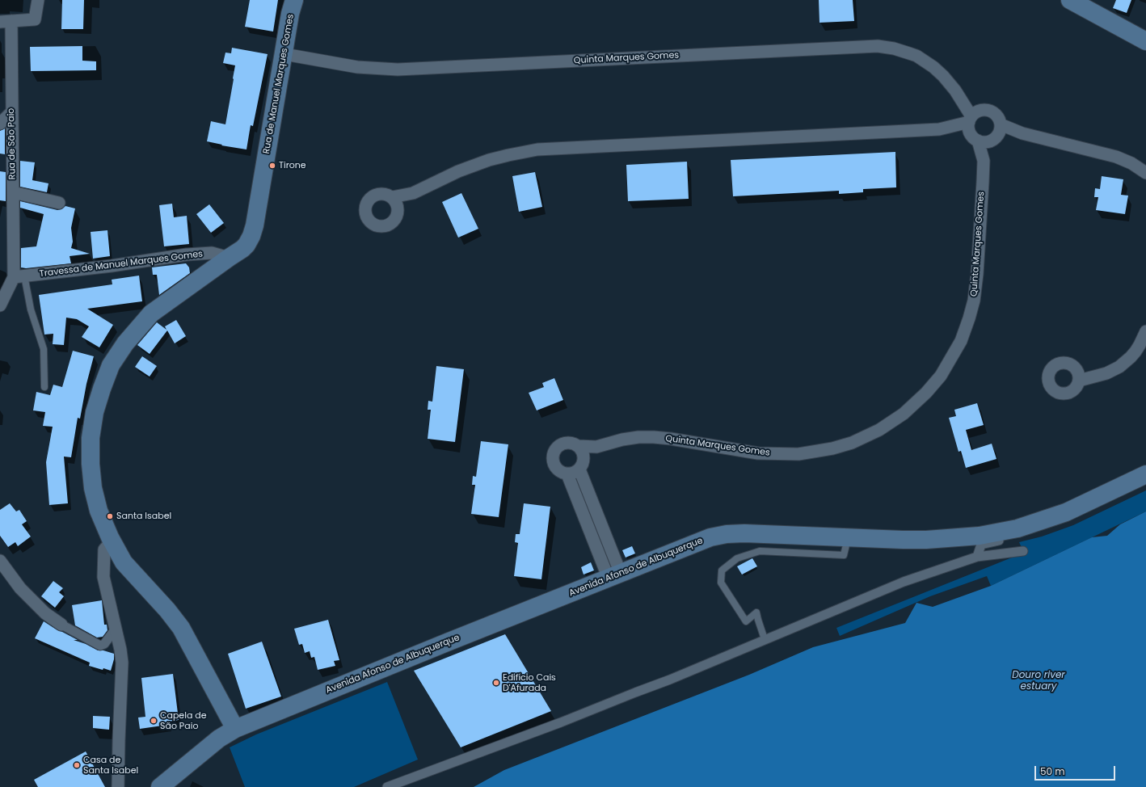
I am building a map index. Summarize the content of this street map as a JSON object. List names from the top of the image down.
{
  "streets": {
    "main road": ["Rua de Manuel Marques Gomes", "Avenida Afonso de Albuquerque"],
    "street": ["Quinta Marques Gomes", "Rua de São Paio", "Travessa de Manuel Marques Gomes"]
  },
  "crossings": [
    ["Quinta Marques Gomes", "Rua de Manuel Marques Gomes"],
    ["Rua de Manuel Marques Gomes", "Travessa de Manuel Marques Gomes"],
    ["Rua de Manuel Marques Gomes", "Avenida Afonso de Albuquerque"],
    ["Rua de São Paio", "Travessa de Manuel Marques Gomes"]
  ],
  "water": ["Douro river estuary"],
  "places": [
    "Tirone",
    "Santa Isabel",
    "Edifício Cais D'Afurada",
    "Capela de São Paio",
    "Casa de Santa Isabel"
  ],
  "scale_bar": "50 m"
}
